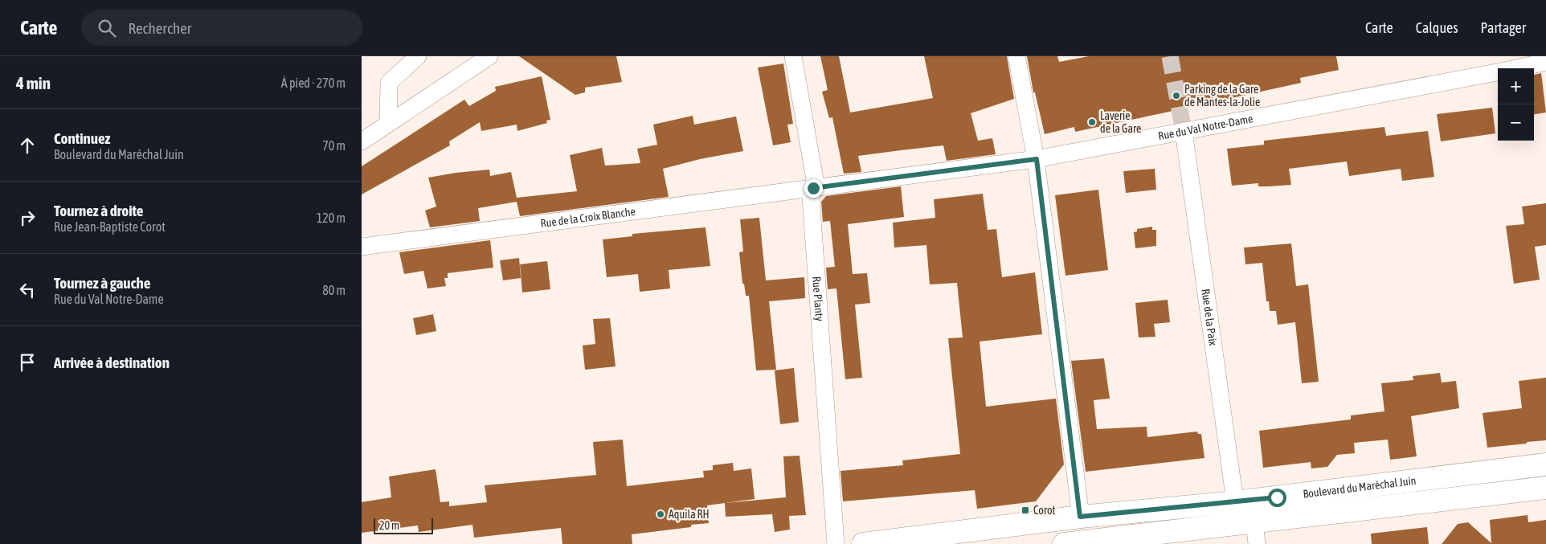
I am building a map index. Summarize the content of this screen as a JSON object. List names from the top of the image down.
{
  "streets": {
    "main road": ["Boulevard du Maréchal Juin"],
    "street": [
      "Rue du Val Notre-Dame",
      "Rue de la Croix Blanche",
      "Rue Planty",
      "Rue de la Paix"
    ]
  },
  "crossings": [
    ["Rue du Val Notre-Dame", "Rue de la Croix Blanche"],
    ["Rue du Val Notre-Dame", "Rue Planty"],
    ["Rue du Val Notre-Dame", "Rue de la Paix"],
    ["Rue de la Croix Blanche", "Rue Planty"],
    ["Rue de la Paix", "Boulevard du Maréchal Juin"]
  ],
  "places": {
    "other": ["Parking de la Gare de Mantes-la-Jolie", "Laverie de la Gare", "Aquila RH"],
    "transit": ["Corot"]
  },
  "scale_bar": "20 m",
  "page": {
    "header": "Carte",
    "search": "Rechercher",
    "nav": ["Carte", "Calques", "Partager"],
    "heading": ["4 min", "À pied · 270 m"],
    "map_buttons": ["+", "−"],
    "list": [
      ["Continuez", "Boulevard du Maréchal Juin", "70 m"],
      ["Tournez à droite", "Rue Jean-Baptiste Corot", "120 m"],
      ["Tournez à gauche", "Rue du Val Notre-Dame", "80 m"],
      "Arrivée à destination"
    ],
    "scale": "20 m"
  }
}
